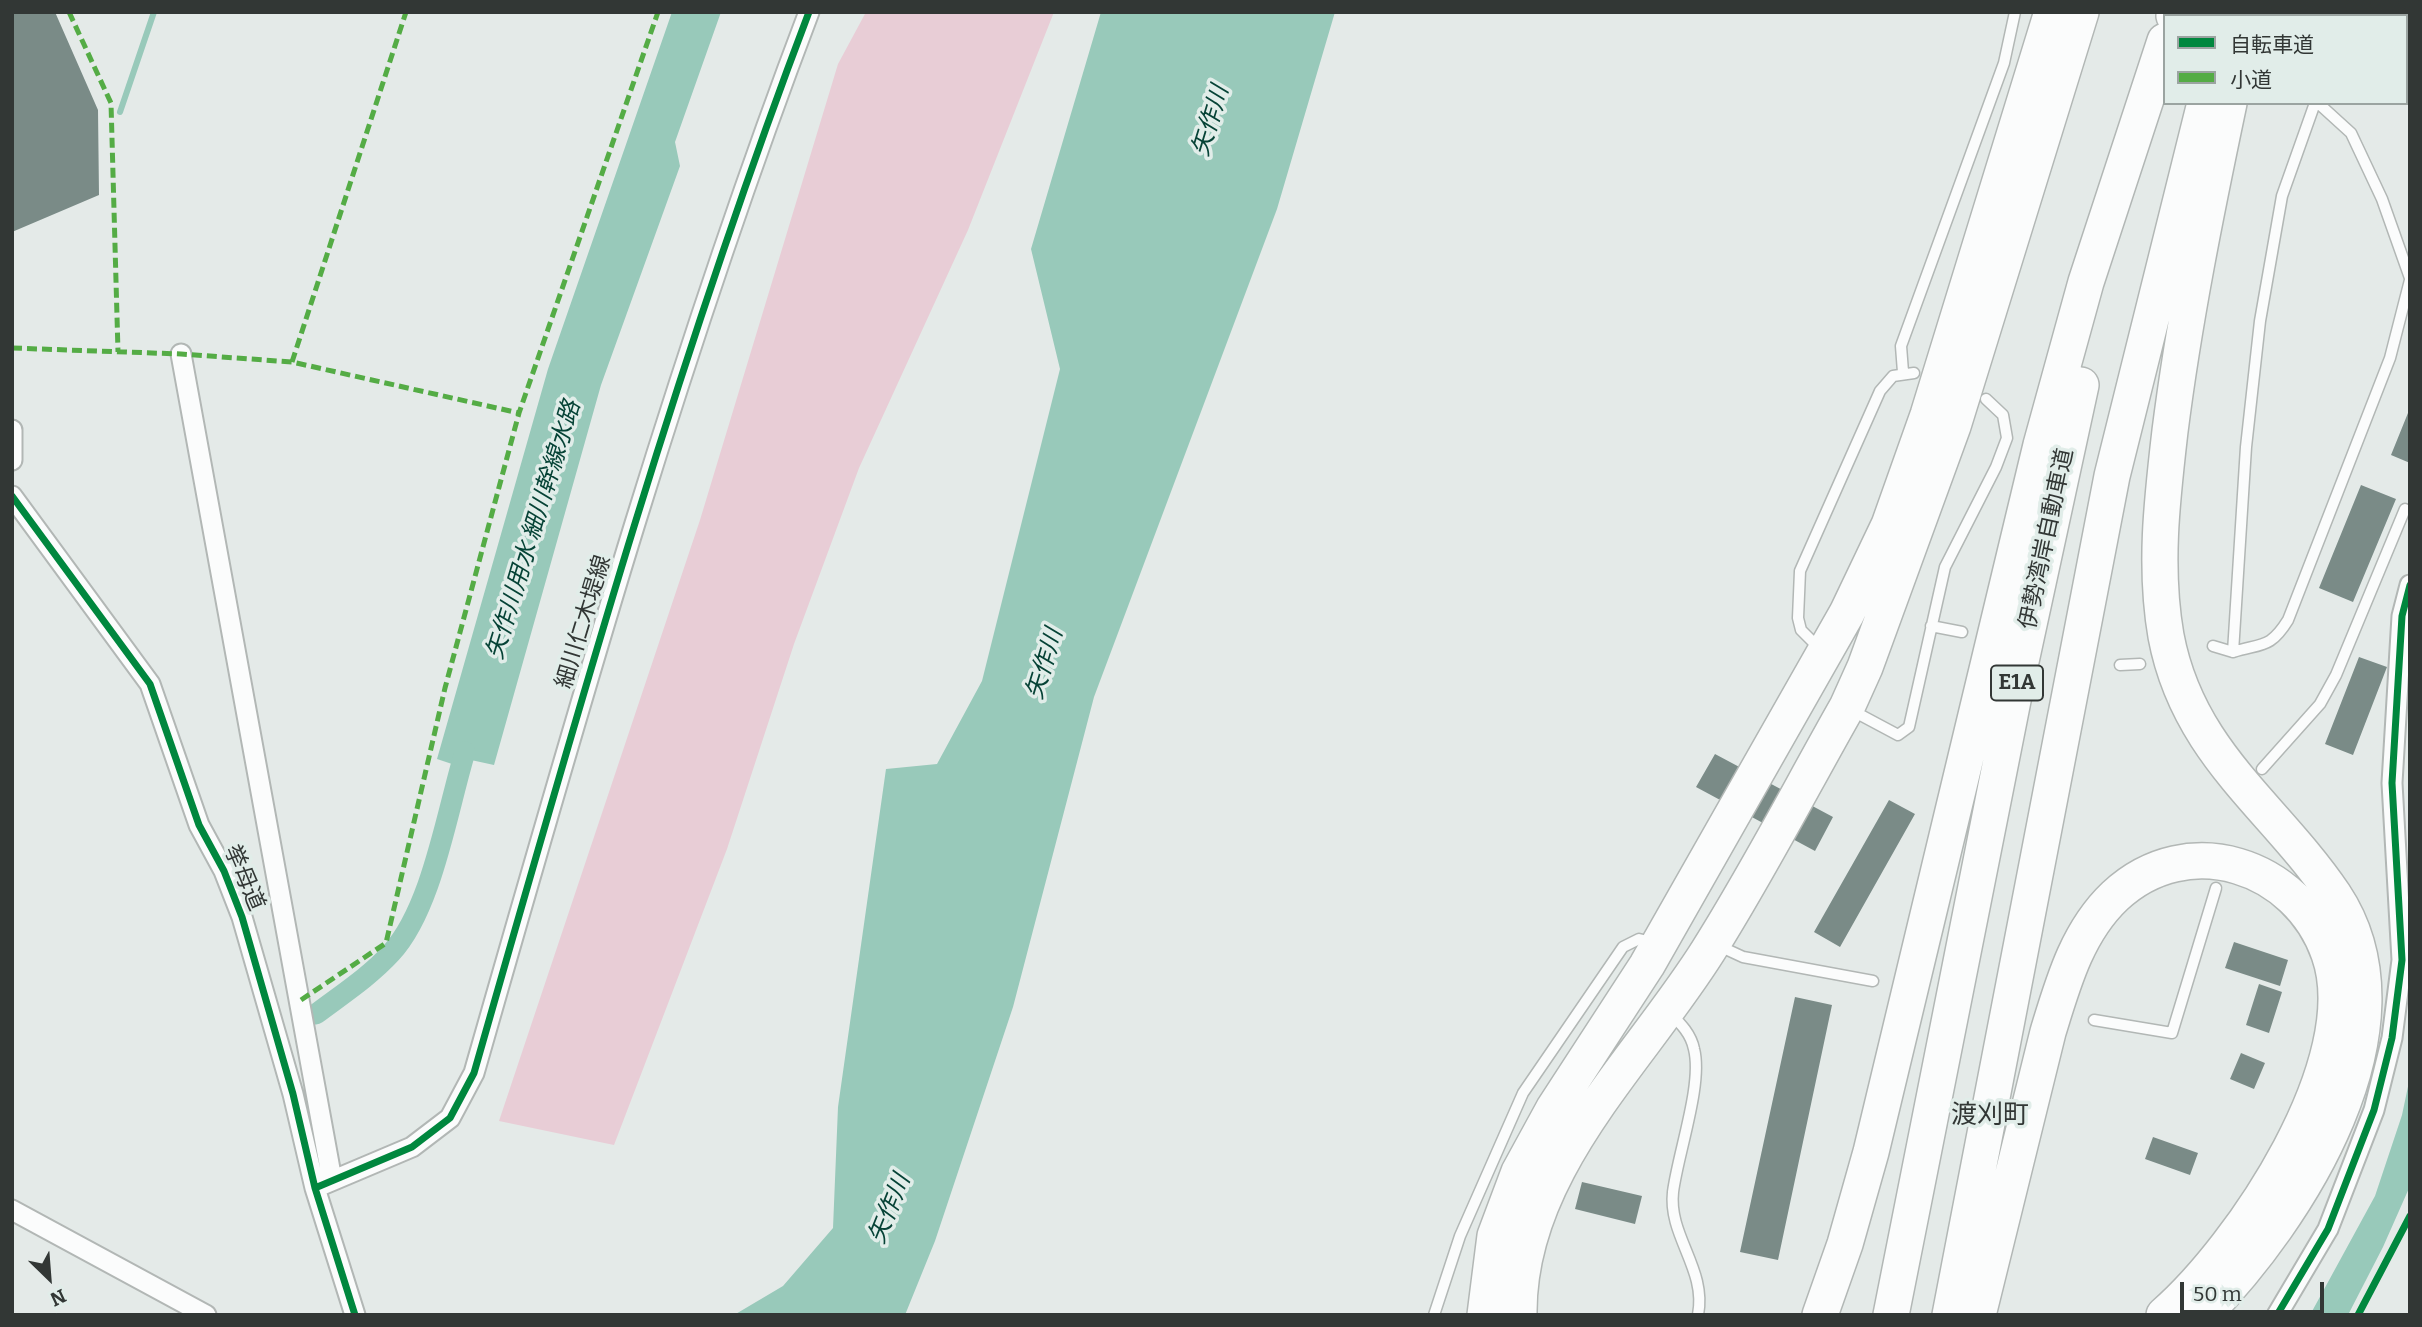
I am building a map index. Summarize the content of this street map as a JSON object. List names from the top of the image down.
{
  "streets": {
    "highway": ["伊勢湾岸自動車道", "E1A"],
    "street": ["細川仁木堤線", "挙母道"]
  },
  "crossings": [
    ["細川仁木堤線", "挙母道"]
  ],
  "districts": ["渡刈町"],
  "water": ["矢作川", "矢作川用水 細川幹線水路"],
  "legend": ["自転車道", "小道"],
  "scale_bar": "50 m",
  "north": "bottom right"
}
